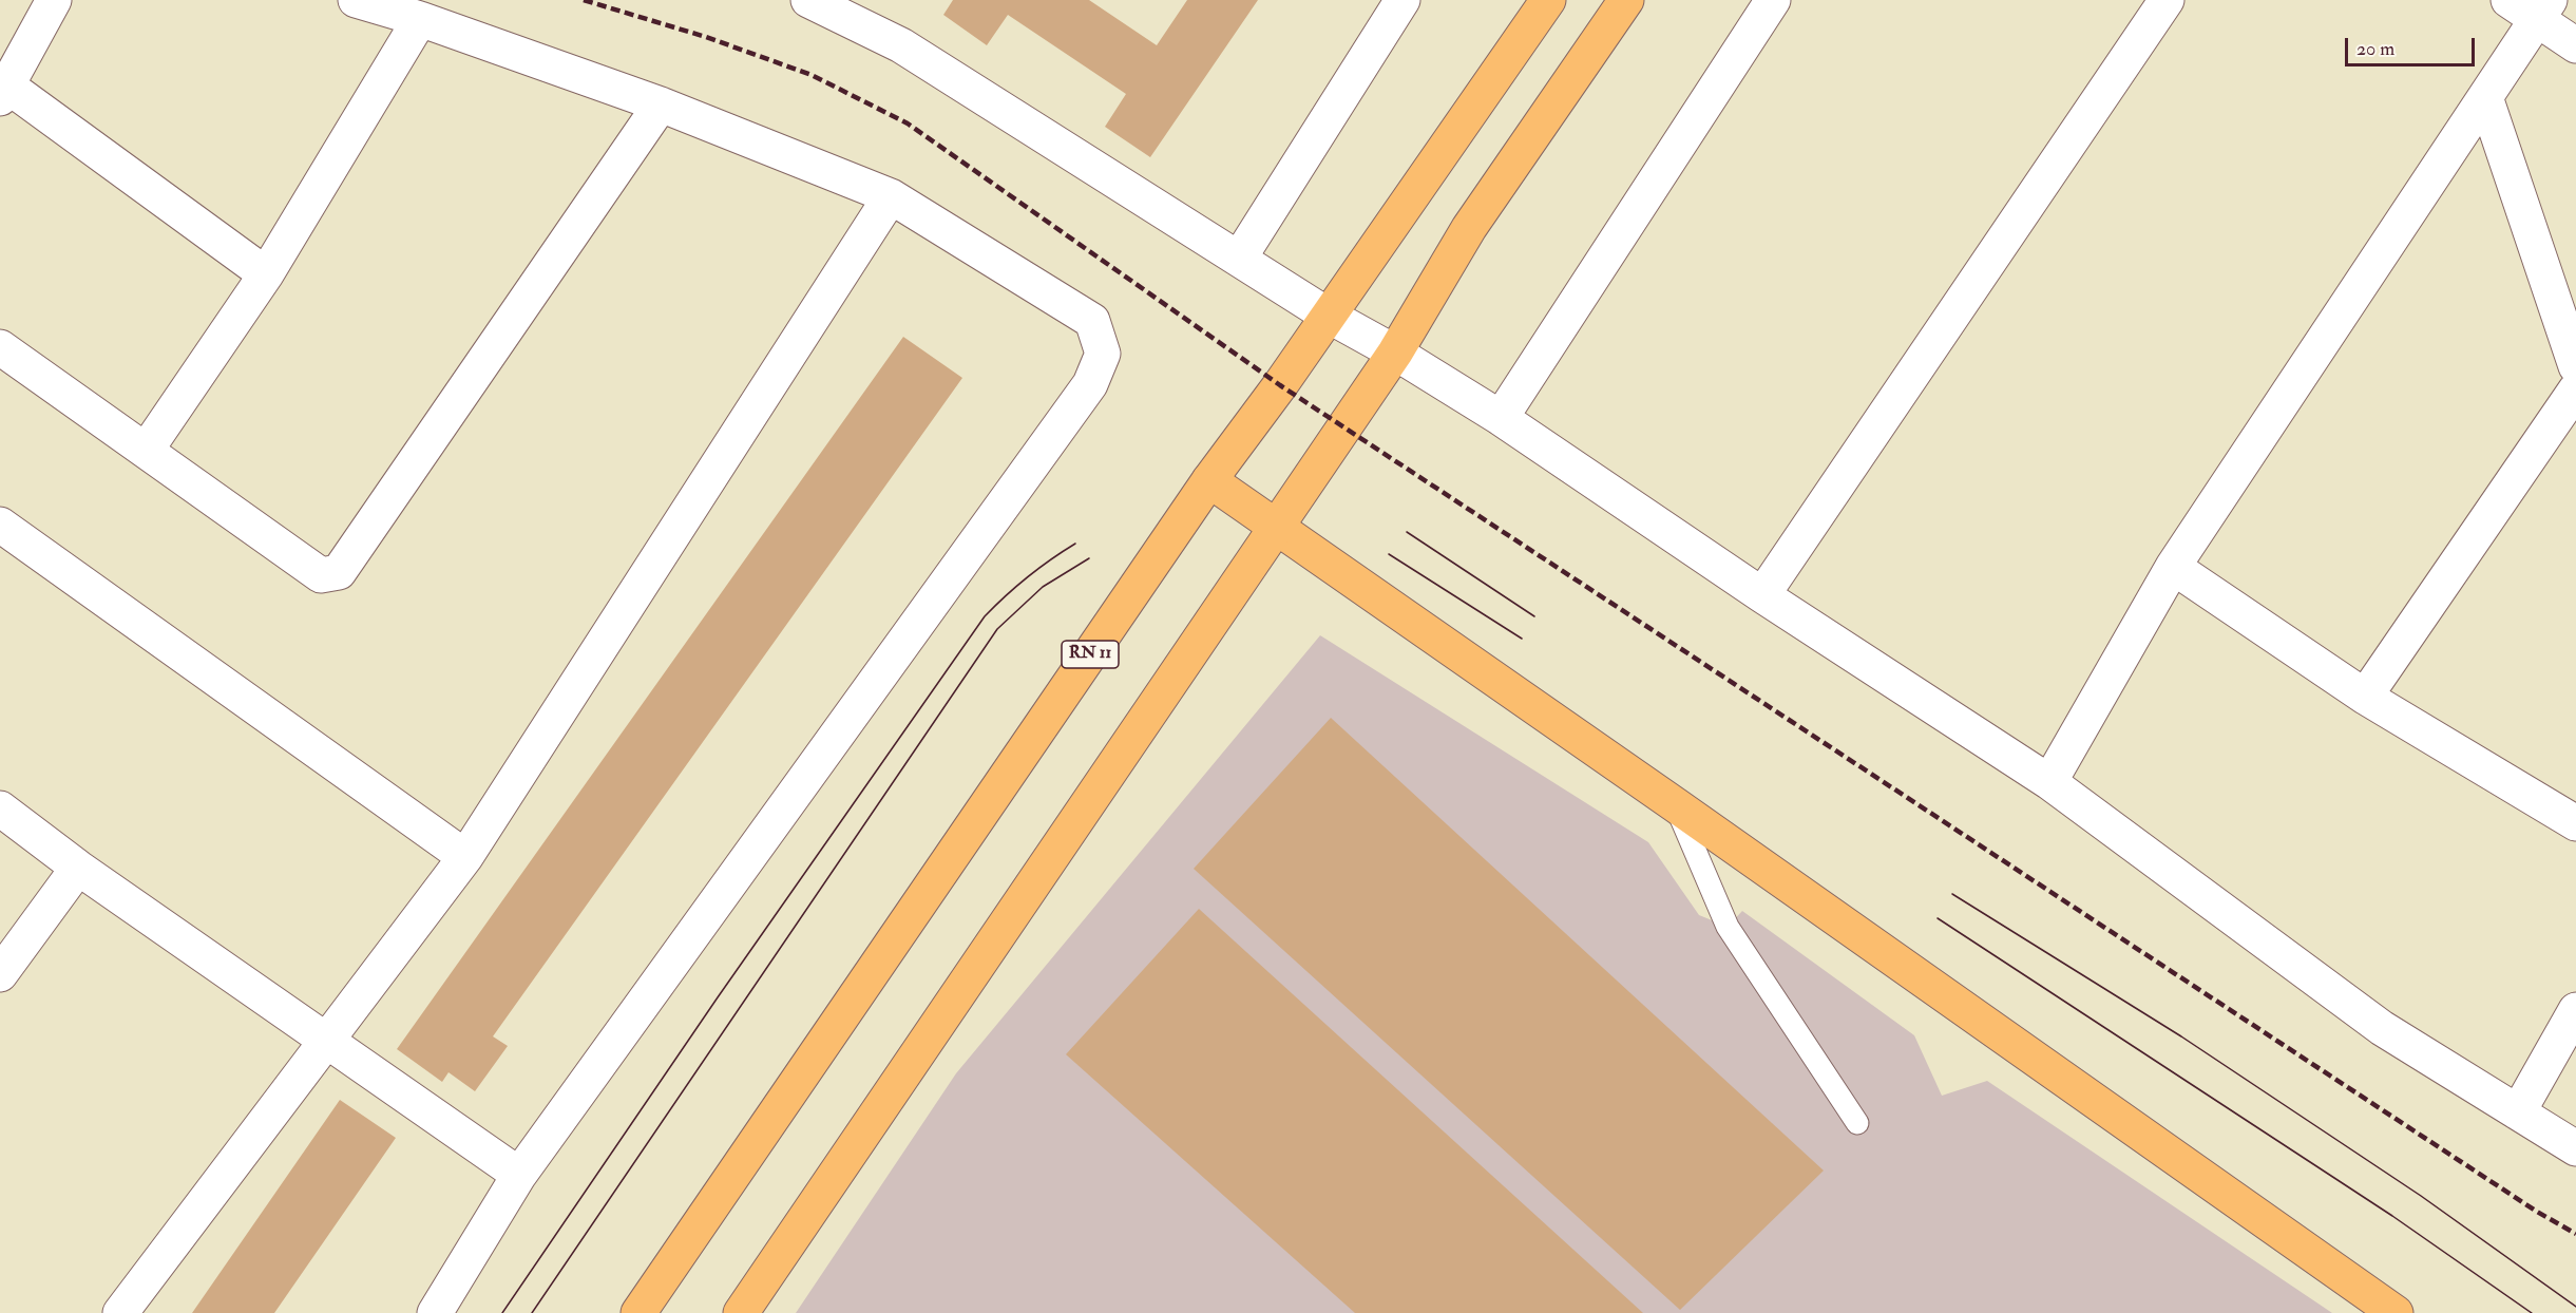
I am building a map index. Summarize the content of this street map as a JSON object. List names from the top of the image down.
{
  "streets": {
    "main road": ["RN 11"]
  },
  "scale_bar": "20 m"
}
